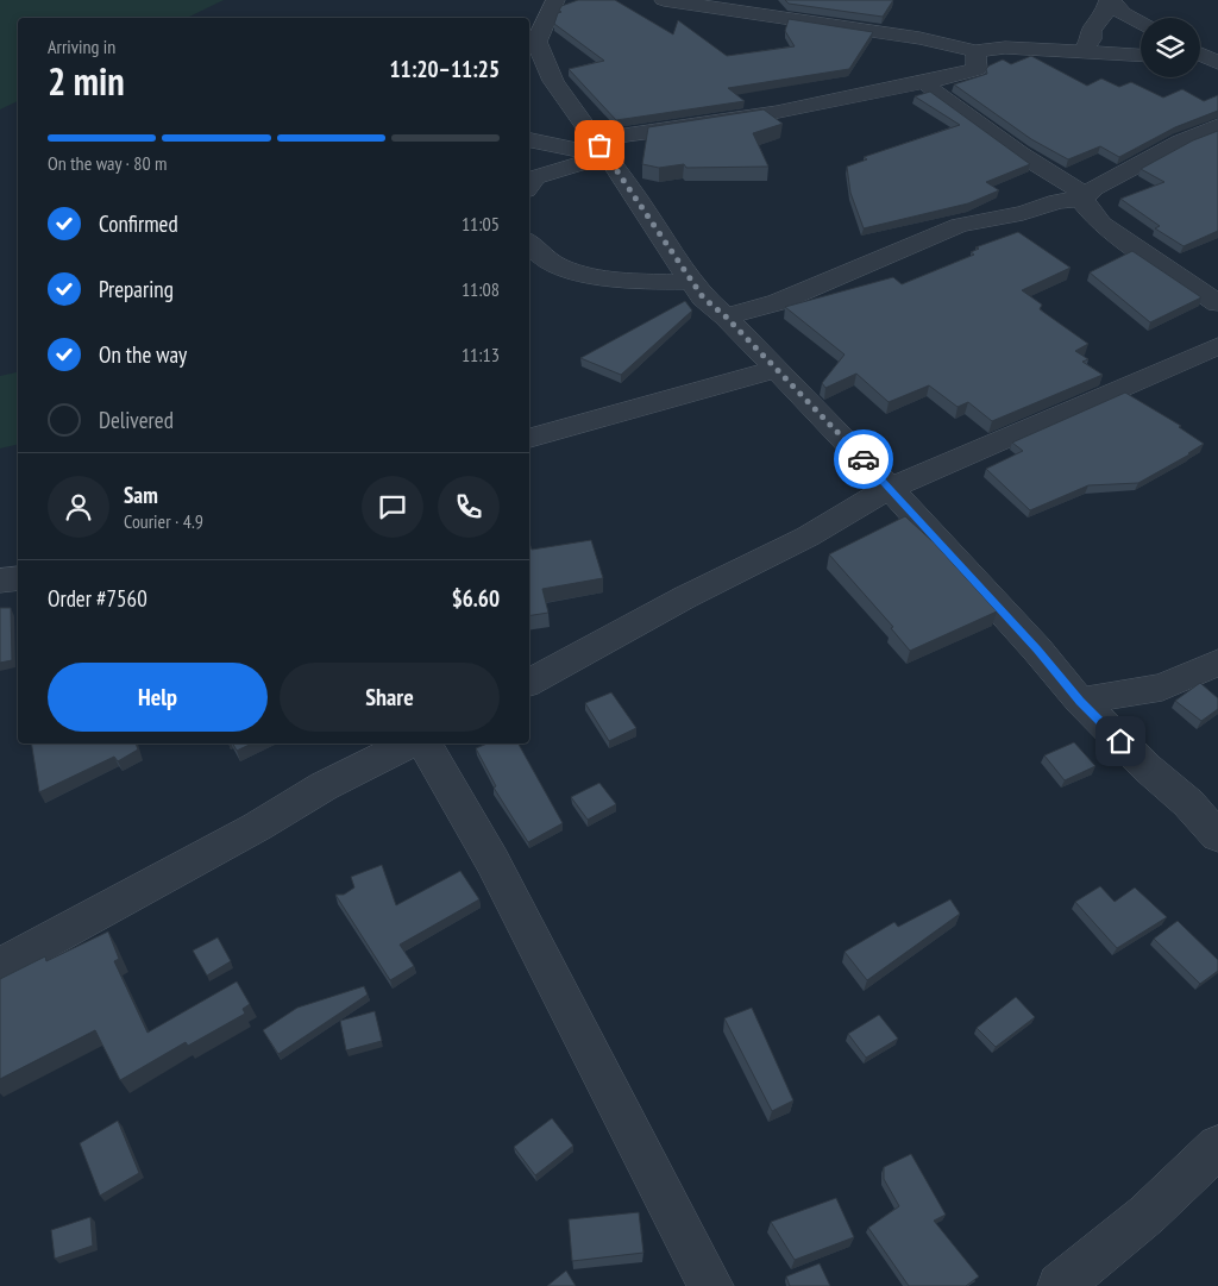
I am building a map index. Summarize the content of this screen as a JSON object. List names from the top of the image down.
{
  "page": {
    "heading": ["2 min", "Arriving in", "11:20–11:25"],
    "panel": [
      "Sam",
      "Courier · 4.9",
      "Order #7560",
      "$6.60"
    ],
    "bar": "On the way · 80 m",
    "list": [
      ["Confirmed", "11:05"],
      ["Preparing", "11:08"],
      ["On the way", "11:13"],
      "Delivered"
    ],
    "buttons": ["Help", "Share"]
  }
}
